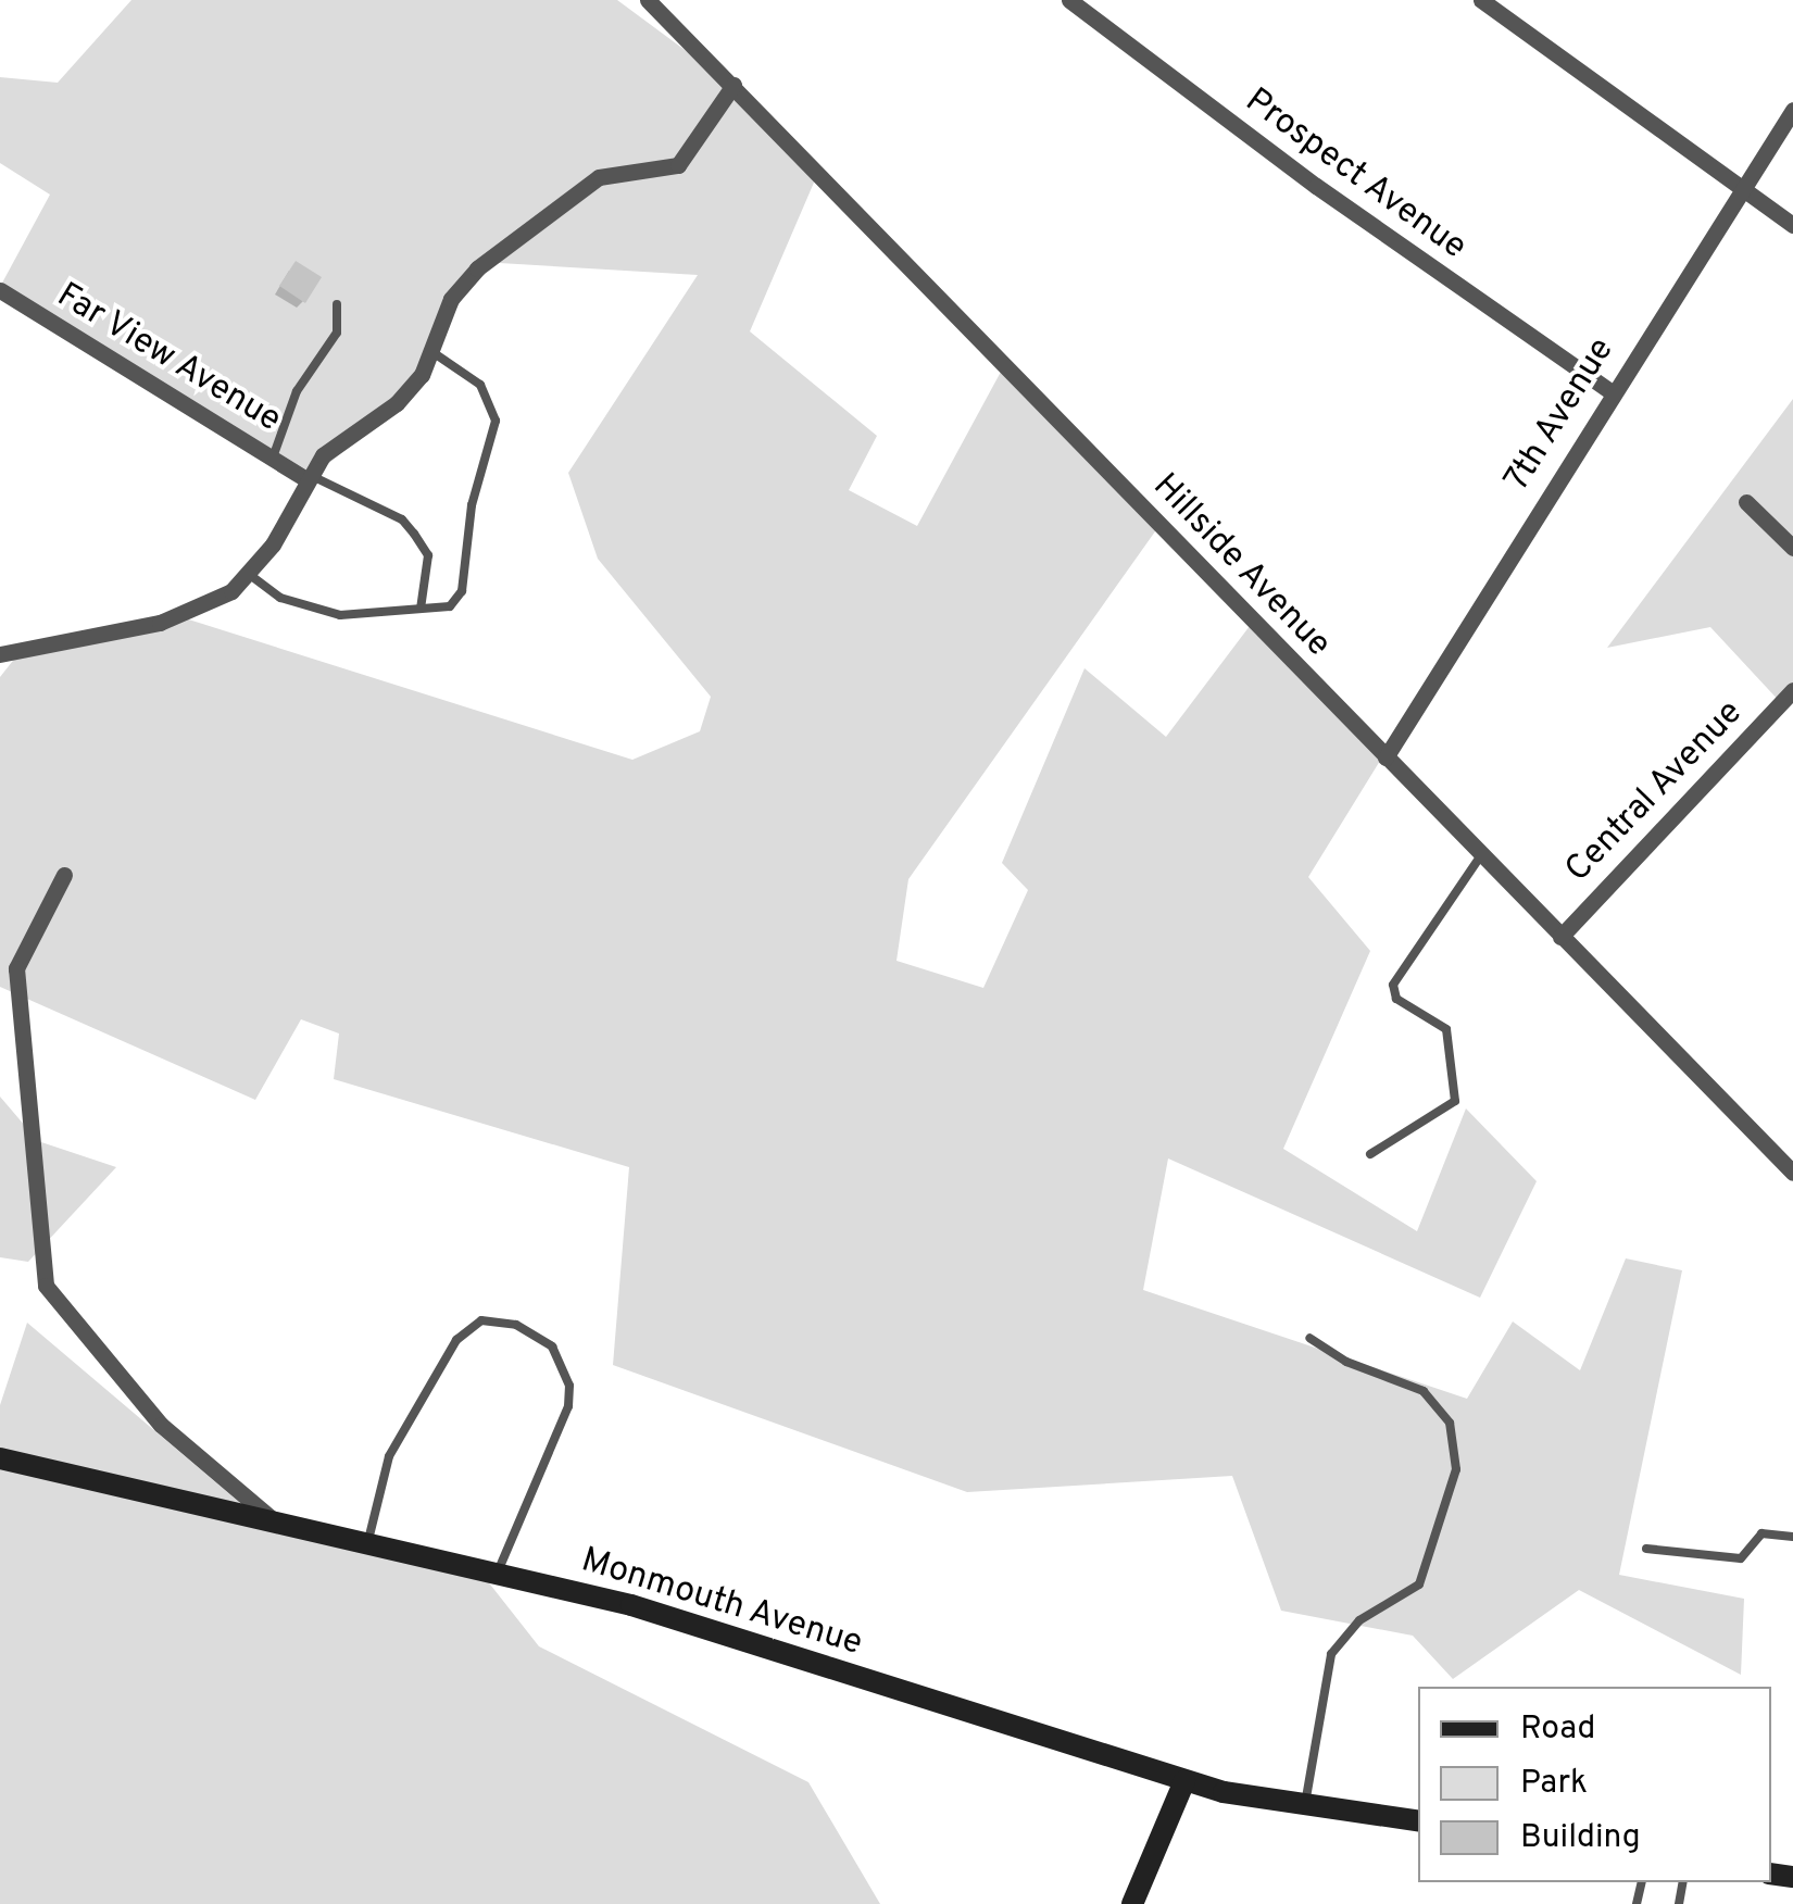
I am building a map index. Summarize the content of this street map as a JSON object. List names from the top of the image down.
{
  "streets": {
    "street": [
      "Prospect Avenue",
      "Far View Avenue",
      "7th Avenue",
      "Hillside Avenue",
      "Central Avenue",
      "Monmouth Avenue"
    ]
  },
  "crossings": [
    ["Prospect Avenue", "7th Avenue"],
    ["7th Avenue", "Hillside Avenue"],
    ["Hillside Avenue", "Central Avenue"]
  ],
  "legend": ["Road", "Park", "Building"]
}
